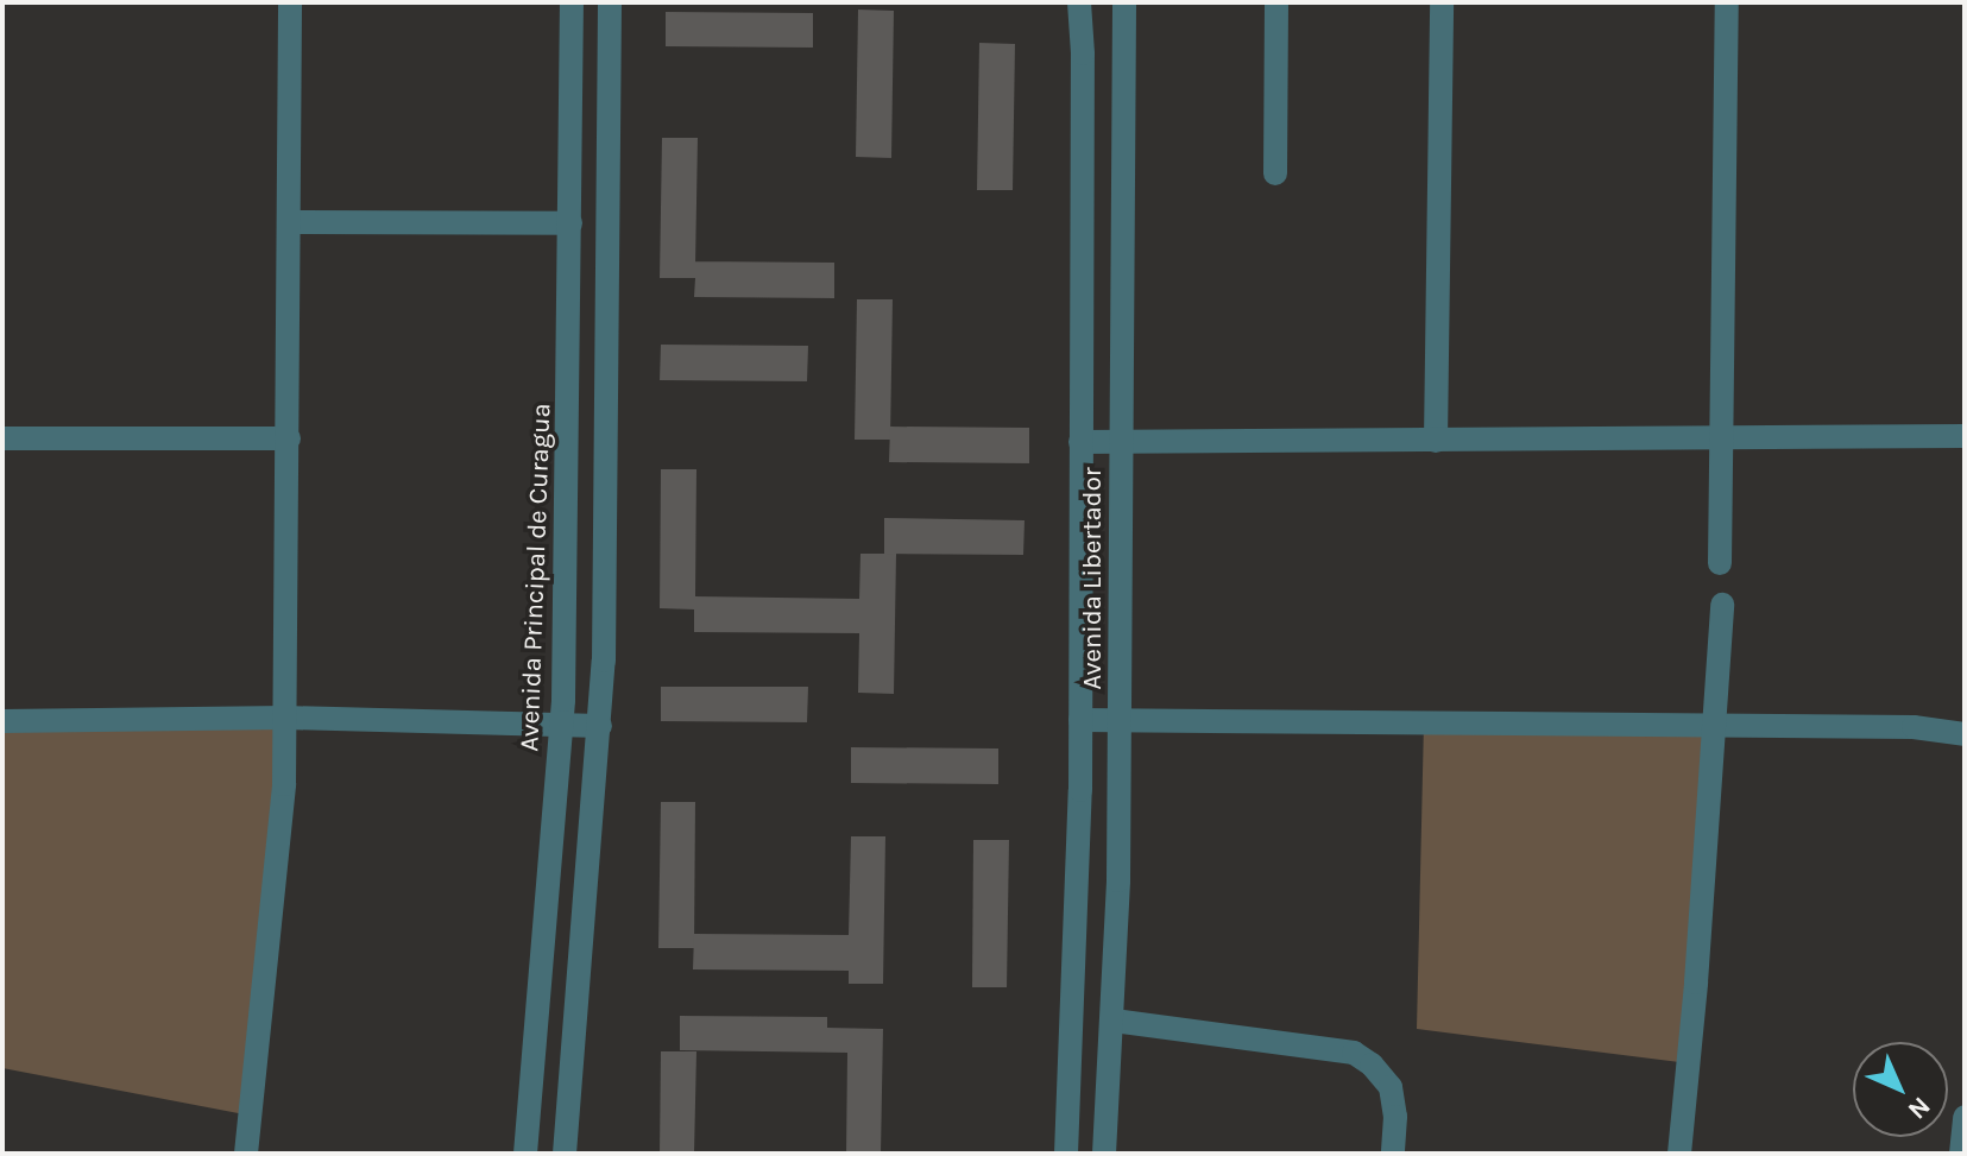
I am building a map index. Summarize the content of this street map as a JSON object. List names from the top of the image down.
{
  "streets": {
    "street": ["Avenida Principal de Curagua", "Avenida Libertador"]
  },
  "north": "bottom right"
}
